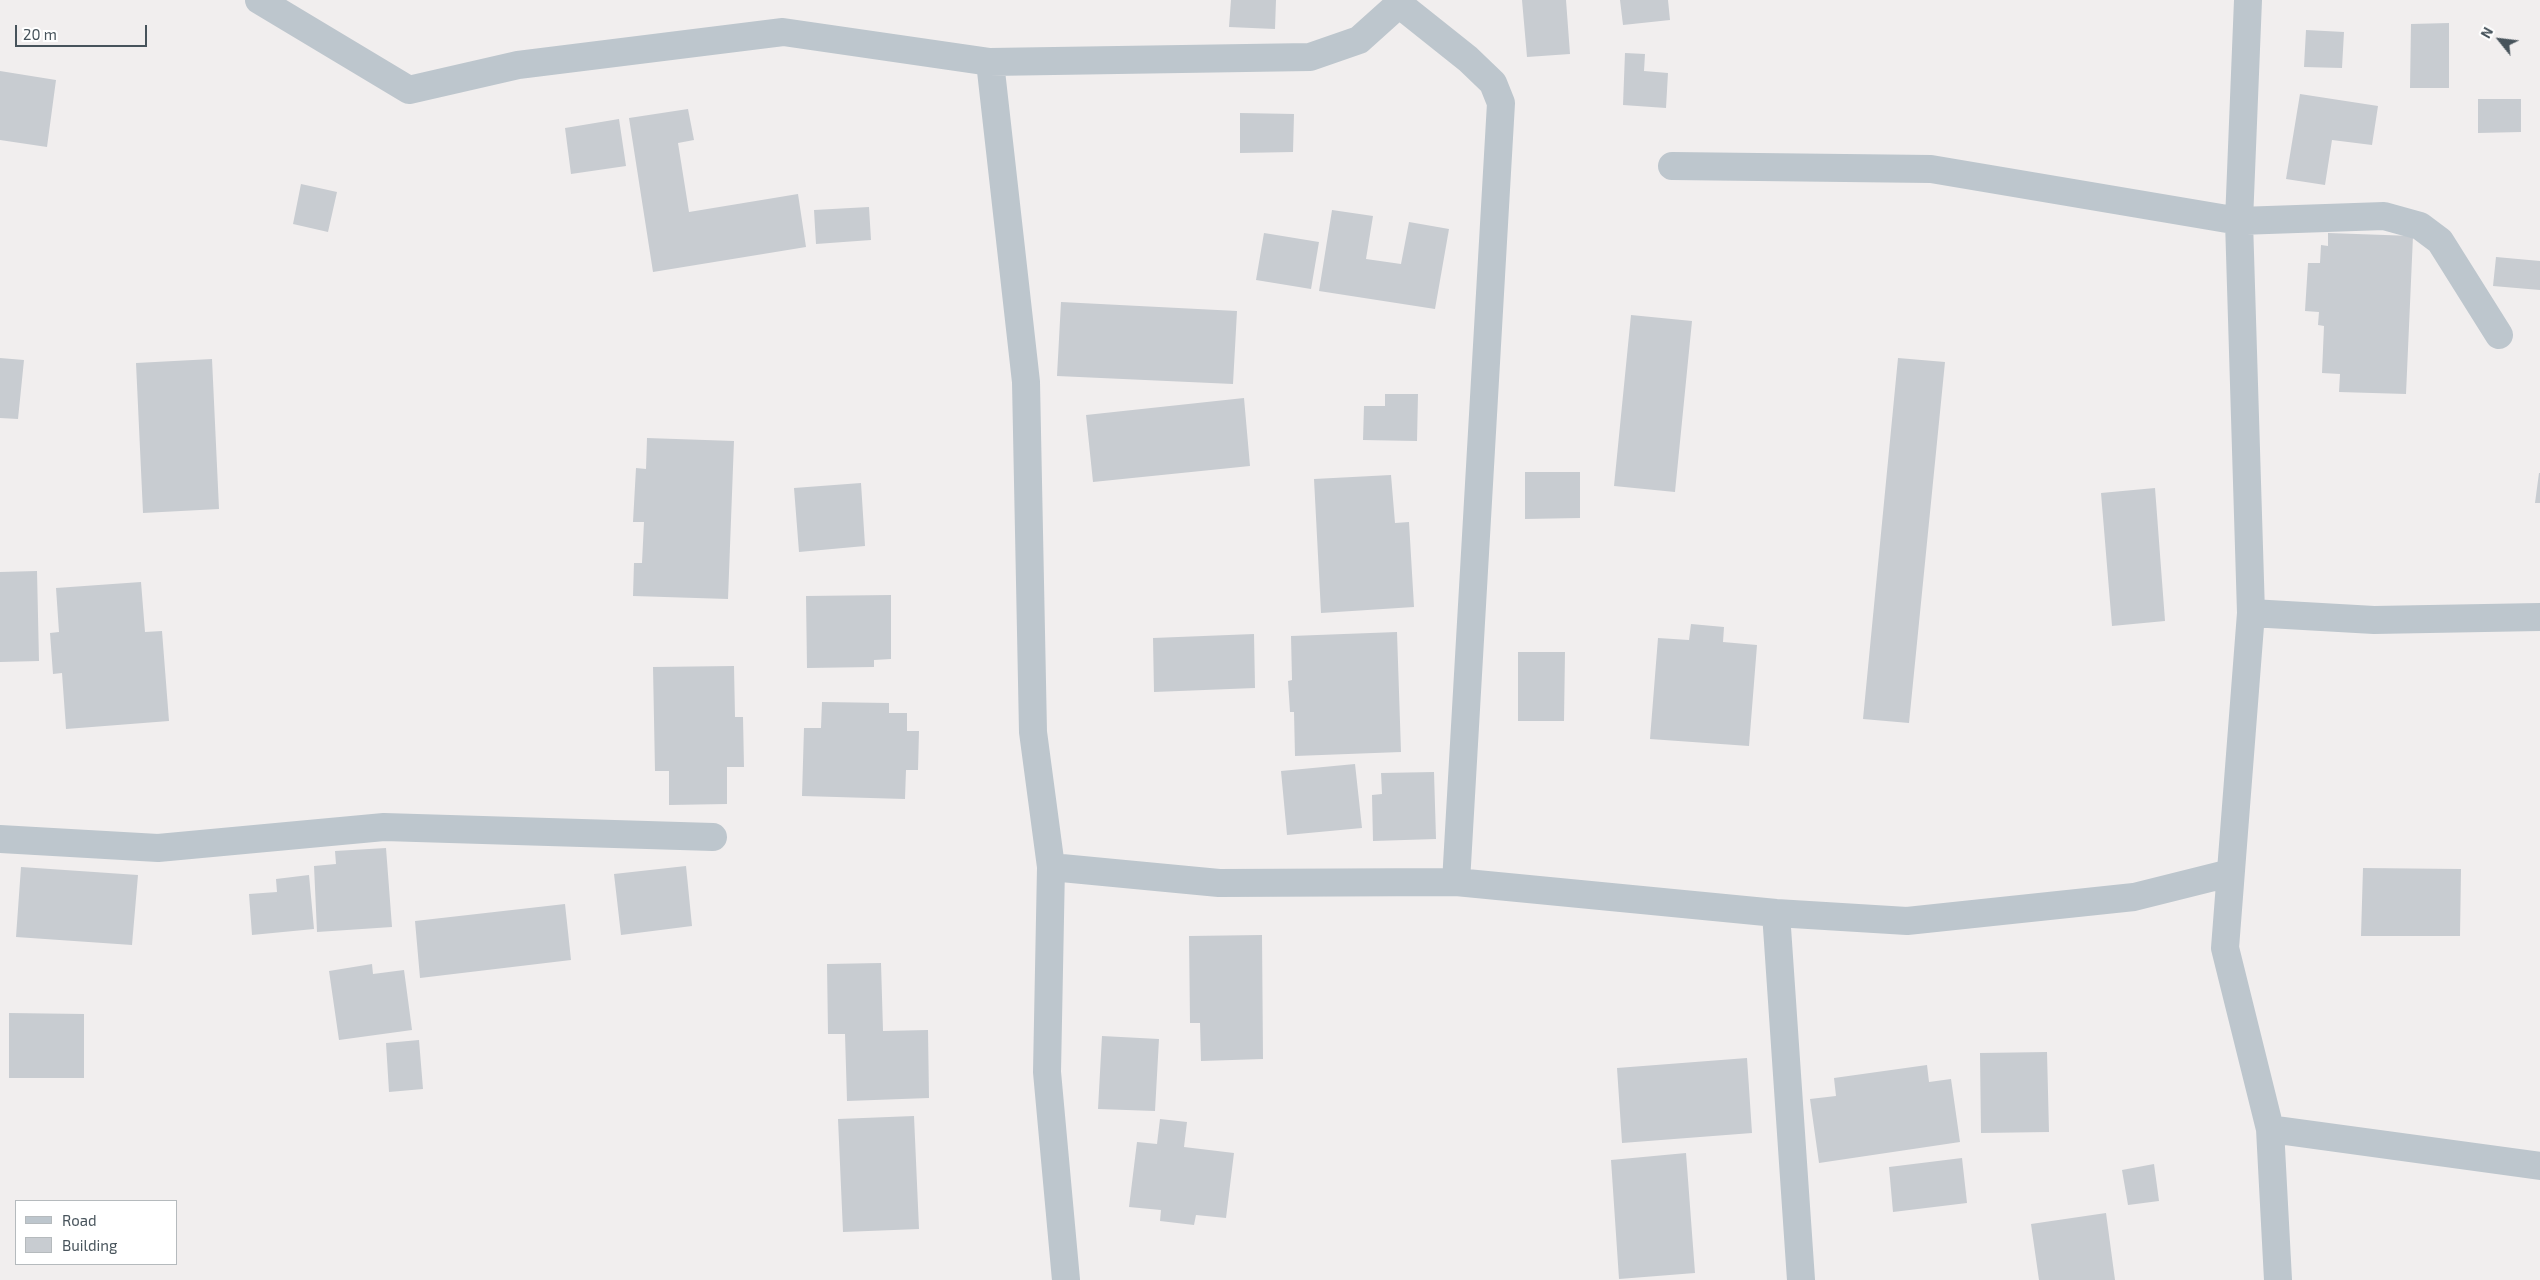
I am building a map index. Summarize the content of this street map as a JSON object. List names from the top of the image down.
{
  "legend": ["Road", "Building"],
  "scale_bar": "20 m",
  "north": "top left"
}
